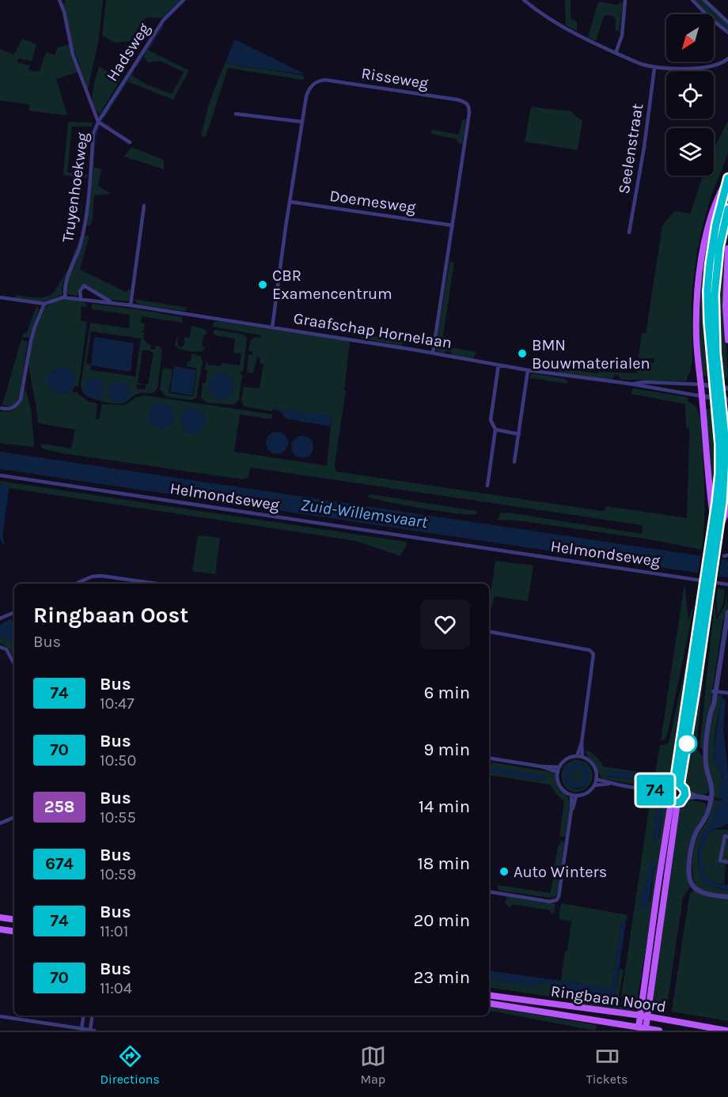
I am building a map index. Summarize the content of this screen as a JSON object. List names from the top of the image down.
{
  "streets": {
    "main road": ["Ringbaan Noord"],
    "street": [
      "Hadsweg",
      "Risseweg",
      "Seelenstraat",
      "Truyenhoekweg",
      "Doemesweg",
      "Graafschap Hornelaan",
      "Helmondseweg"
    ]
  },
  "crossings": [
    ["Hadsweg", "Truyenhoekweg"],
    ["Risseweg", "Doemesweg"],
    ["Risseweg", "Graafschap Hornelaan"],
    ["Truyenhoekweg", "Graafschap Hornelaan"]
  ],
  "water": ["Zuid-Willemsvaart"],
  "places": ["CBR Examencentrum", "BMN Bouwmaterialen", "Auto Winters"],
  "lines": ["bus line 74"],
  "north": "bottom left",
  "page": {
    "on_map": "74",
    "heading": ["Ringbaan Oost", "Bus"],
    "list": [
      {
        "mark": "74",
        "name": "Bus",
        "note": "10:47",
        "value": "6 min"
      },
      {
        "mark": "70",
        "name": "Bus",
        "note": "10:50",
        "value": "9 min"
      },
      {
        "mark": "258",
        "name": "Bus",
        "note": "10:55",
        "value": "14 min"
      },
      {
        "mark": "674",
        "name": "Bus",
        "note": "10:59",
        "value": "18 min"
      },
      {
        "mark": "74",
        "name": "Bus",
        "note": "11:01",
        "value": "20 min"
      },
      {
        "mark": "70",
        "name": "Bus",
        "note": "11:04",
        "value": "23 min"
      }
    ],
    "tabs": ["Directions", "Map", "Tickets"]
  }
}
